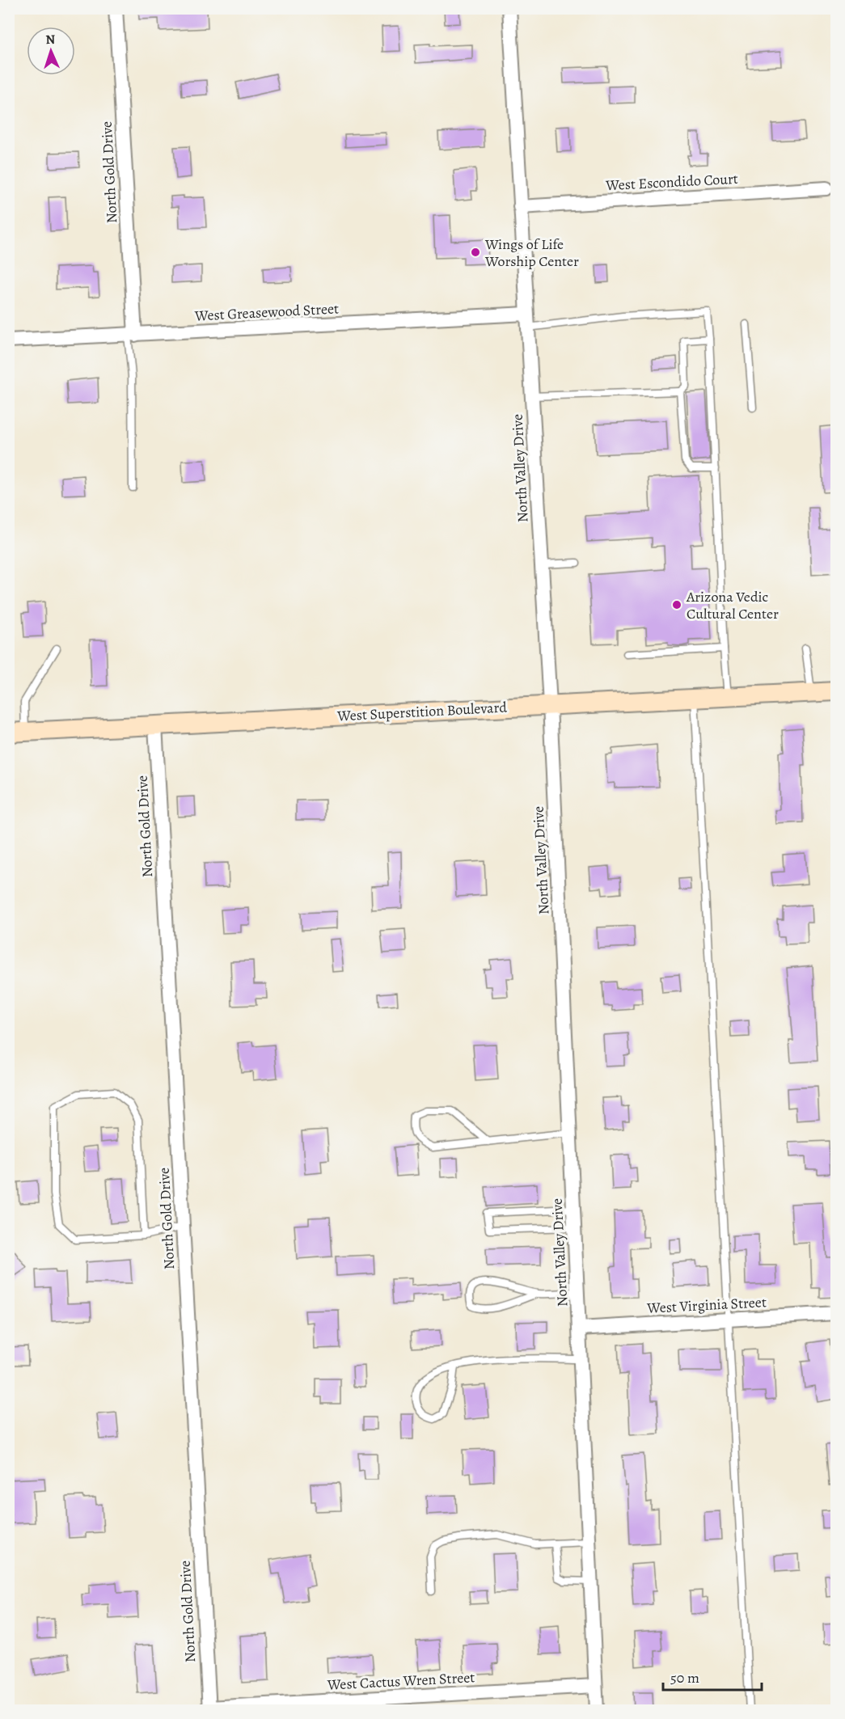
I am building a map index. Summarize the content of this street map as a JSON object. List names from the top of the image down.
{
  "streets": {
    "main road": ["West Superstition Boulevard"],
    "street": [
      "North Gold Drive",
      "West Escondido Court",
      "West Greasewood Street",
      "North Valley Drive",
      "West Virginia Street",
      "West Cactus Wren Street"
    ]
  },
  "crossings": [
    ["North Gold Drive", "West Greasewood Street"],
    ["North Gold Drive", "West Superstition Boulevard"],
    ["North Gold Drive", "West Cactus Wren Street"],
    ["West Escondido Court", "North Valley Drive"],
    ["West Greasewood Street", "North Valley Drive"],
    ["North Valley Drive", "West Superstition Boulevard"],
    ["North Valley Drive", "West Virginia Street"],
    ["North Valley Drive", "West Cactus Wren Street"]
  ],
  "places": ["Wings of Life Worship Center", "Arizona Vedic Cultural Center"],
  "scale_bar": "50 m",
  "north": "top"
}
